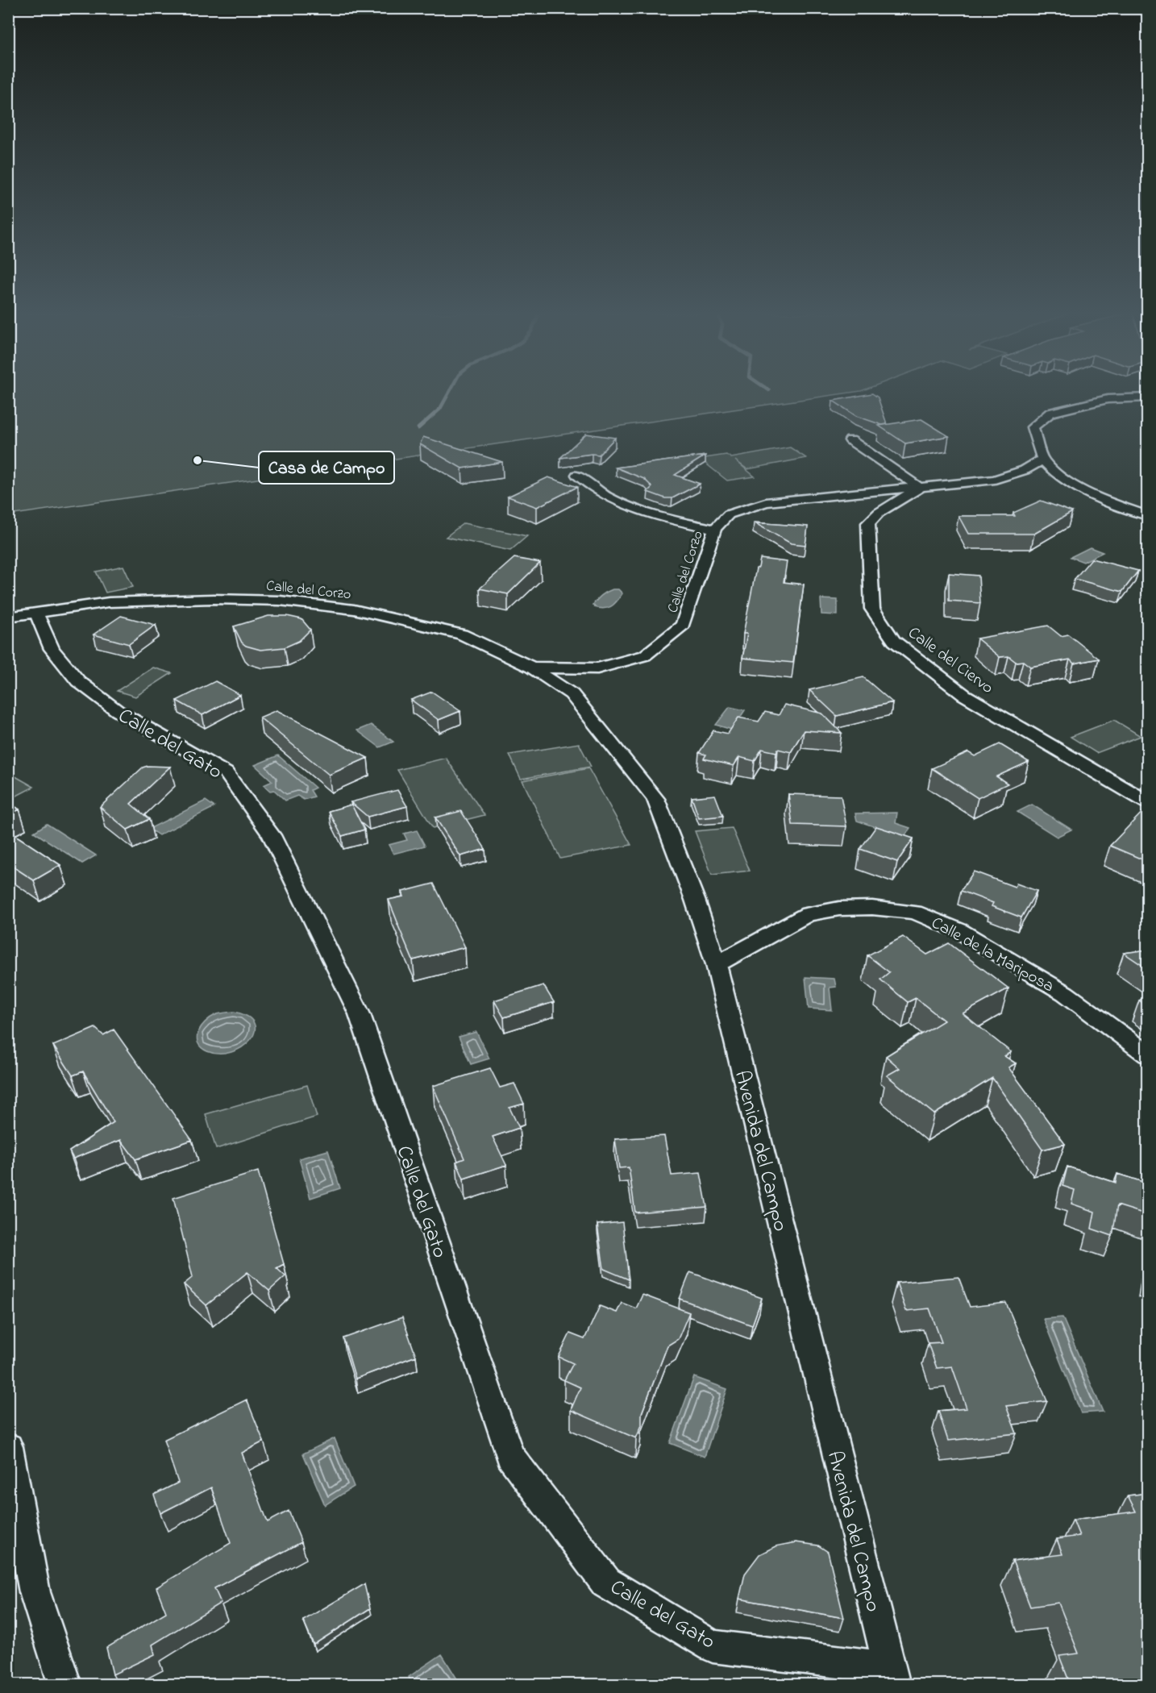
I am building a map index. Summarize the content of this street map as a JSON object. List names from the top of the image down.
{
  "streets": {
    "street": [
      "Calle del Corzo",
      "Calle del Ciervo",
      "Calle del Gato",
      "Calle de la Mariposa",
      "Avenida del Campo"
    ]
  },
  "crossings": [
    ["Calle del Corzo", "Calle del Gato"],
    ["Calle del Corzo", "Avenida del Campo"],
    ["Calle del Gato", "Avenida del Campo"],
    ["Calle de la Mariposa", "Avenida del Campo"]
  ],
  "places": ["Casa de Campo"]
}
